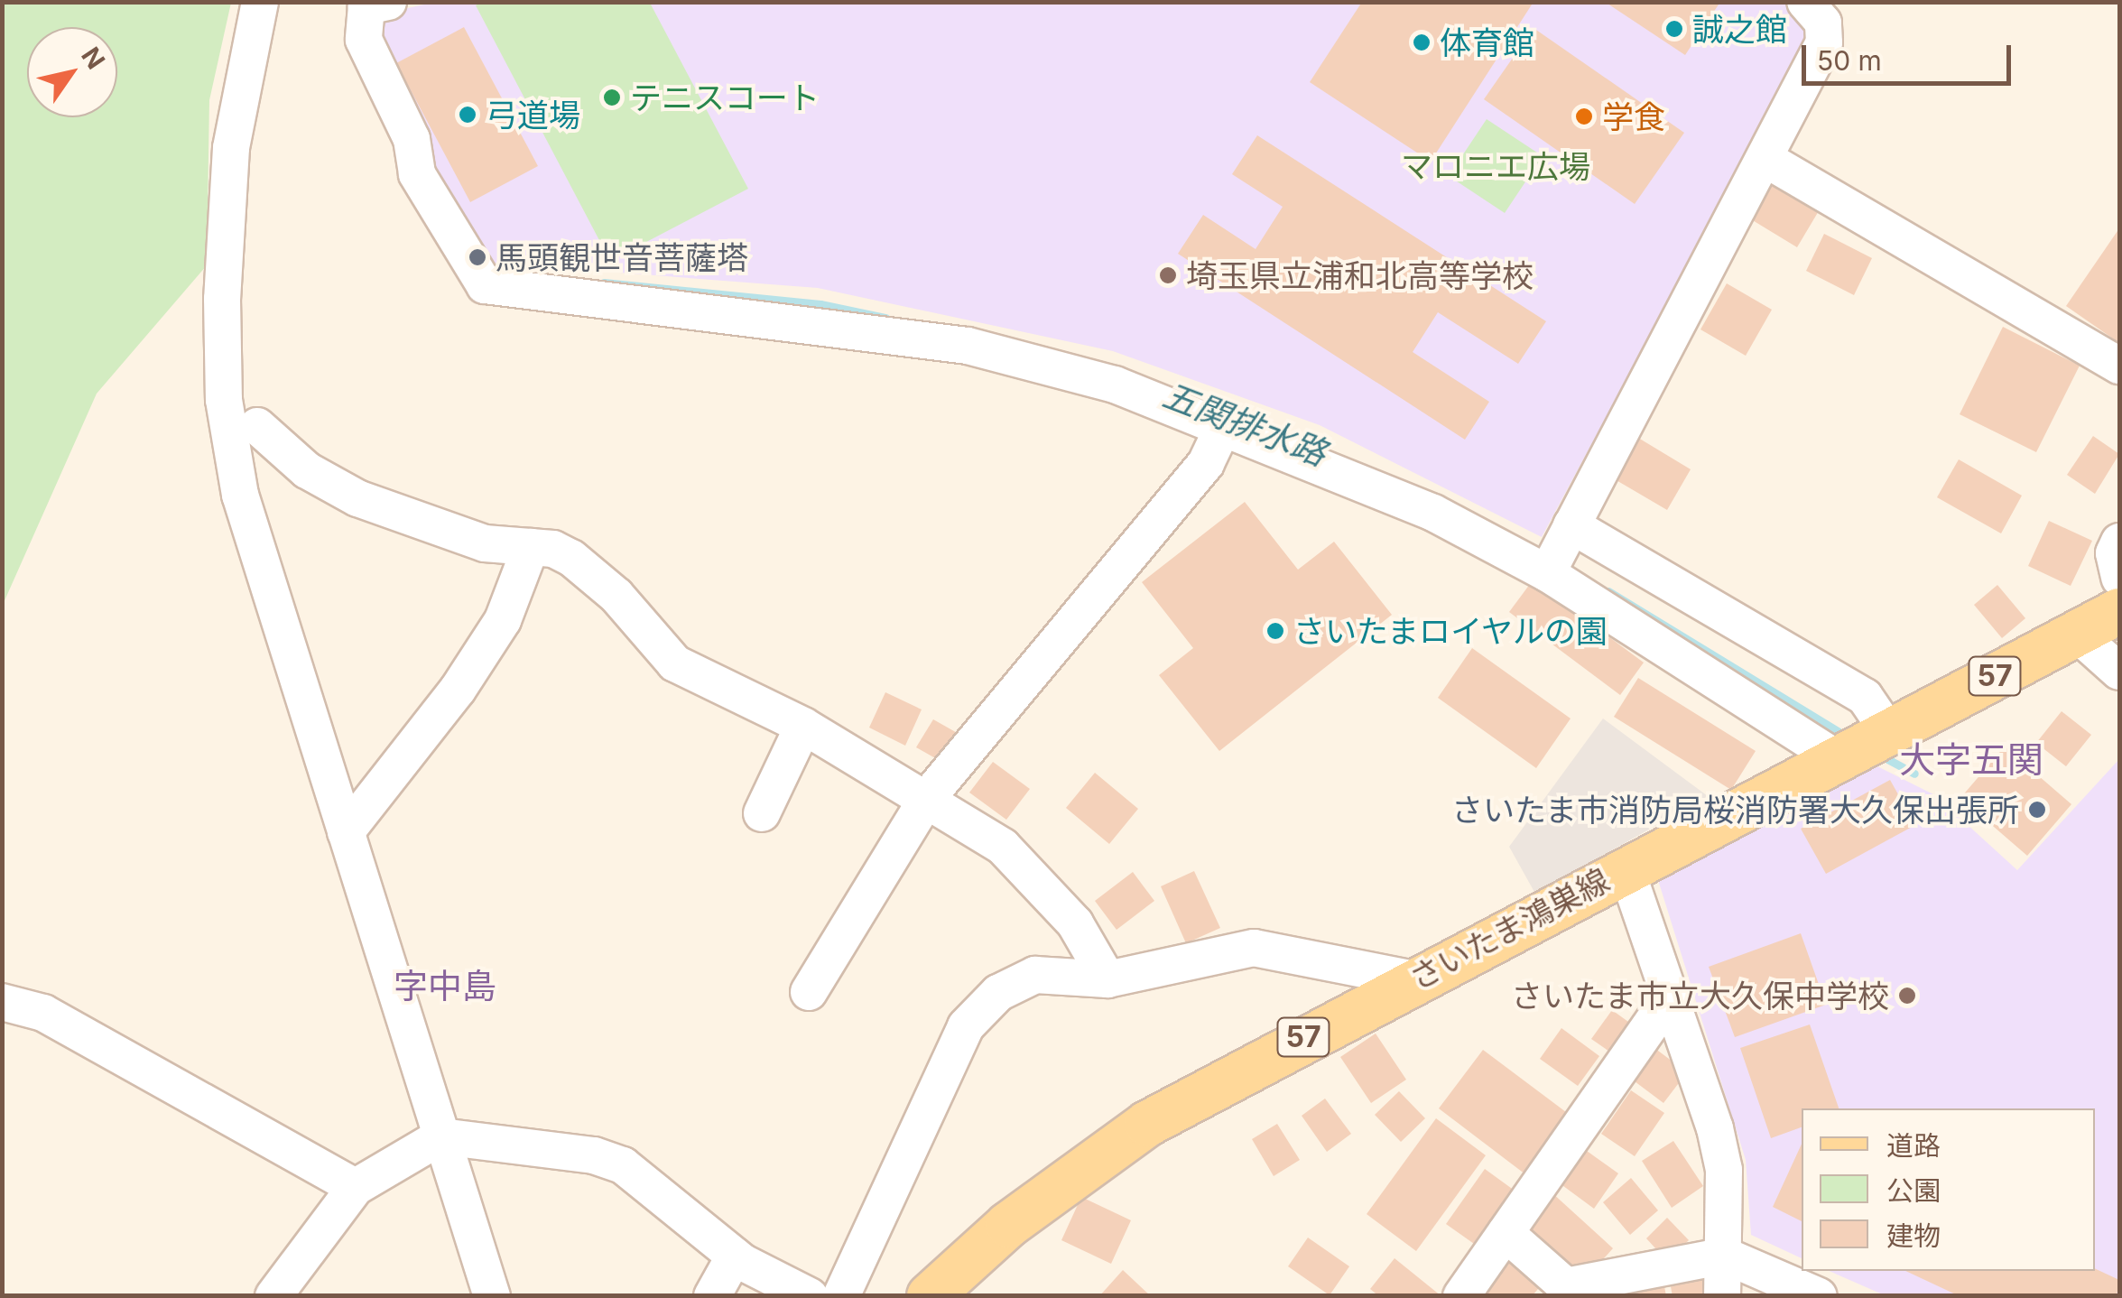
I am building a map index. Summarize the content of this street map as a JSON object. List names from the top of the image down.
{
  "streets": {
    "main road": ["57", "さいたま鴻巣線"]
  },
  "districts": ["大字五関", "字中島"],
  "water": ["五関排水路"],
  "parks": ["マロニエ広場"],
  "places": [
    "誠之館",
    "体育館",
    "テニスコート",
    "弓道場",
    "学食",
    "馬頭観世音菩薩塔",
    "埼玉県立浦和北高等学校",
    "さいたまロイヤルの園",
    "さいたま市消防局桜消防署大久保出張所",
    "さいたま市立大久保中学校"
  ],
  "legend": ["道路", "公園", "建物"],
  "scale_bar": "50 m",
  "north": "top right"
}
